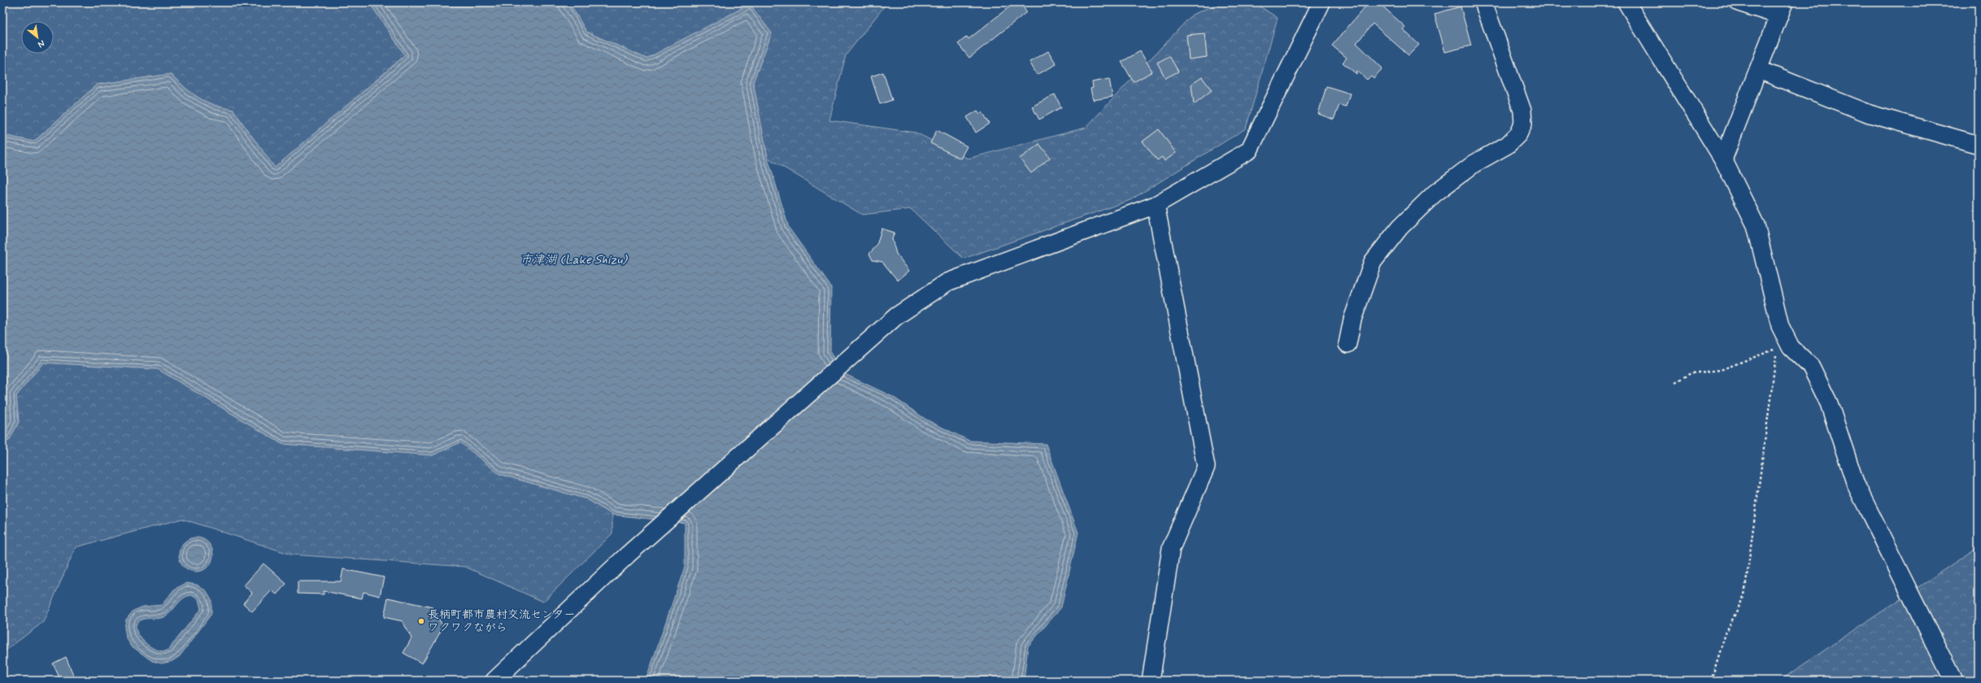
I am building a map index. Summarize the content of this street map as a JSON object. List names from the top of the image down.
{
  "water": ["市津湖 (Lake Shizu)"],
  "places": ["長柄町都市農村交流センター ワクワクながら"],
  "north": "bottom right"
}
